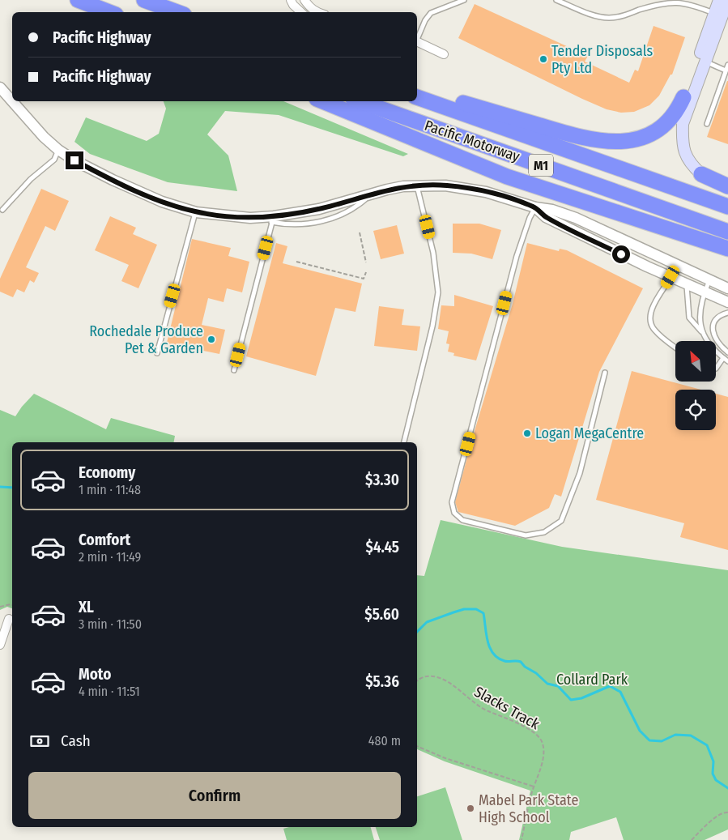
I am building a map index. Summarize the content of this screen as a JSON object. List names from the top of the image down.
{
  "streets": {
    "highway": ["Pacific Motorway", "M1"],
    "path": ["Slacks Track"]
  },
  "parks": ["Collard Park"],
  "places": [
    "Tender Disposals Pty Ltd",
    "Rochedale Produce Pet & Garden",
    "Logan MegaCentre",
    "Mabel Park State High School"
  ],
  "north": "top left",
  "page": {
    "banner": ["Pacific Highway", "Pacific Highway"],
    "list": [
      {
        "name": "Economy",
        "note": "1 min · 11:48",
        "value": "$3.30"
      },
      {
        "name": "Comfort",
        "note": "2 min · 11:49",
        "value": "$4.45"
      },
      {
        "name": "XL",
        "note": "3 min · 11:50",
        "value": "$5.60"
      },
      {
        "name": "Moto",
        "note": "4 min · 11:51",
        "value": "$5.36"
      }
    ],
    "pay": ["Cash", "480 m"],
    "buttons": "Confirm"
  }
}
